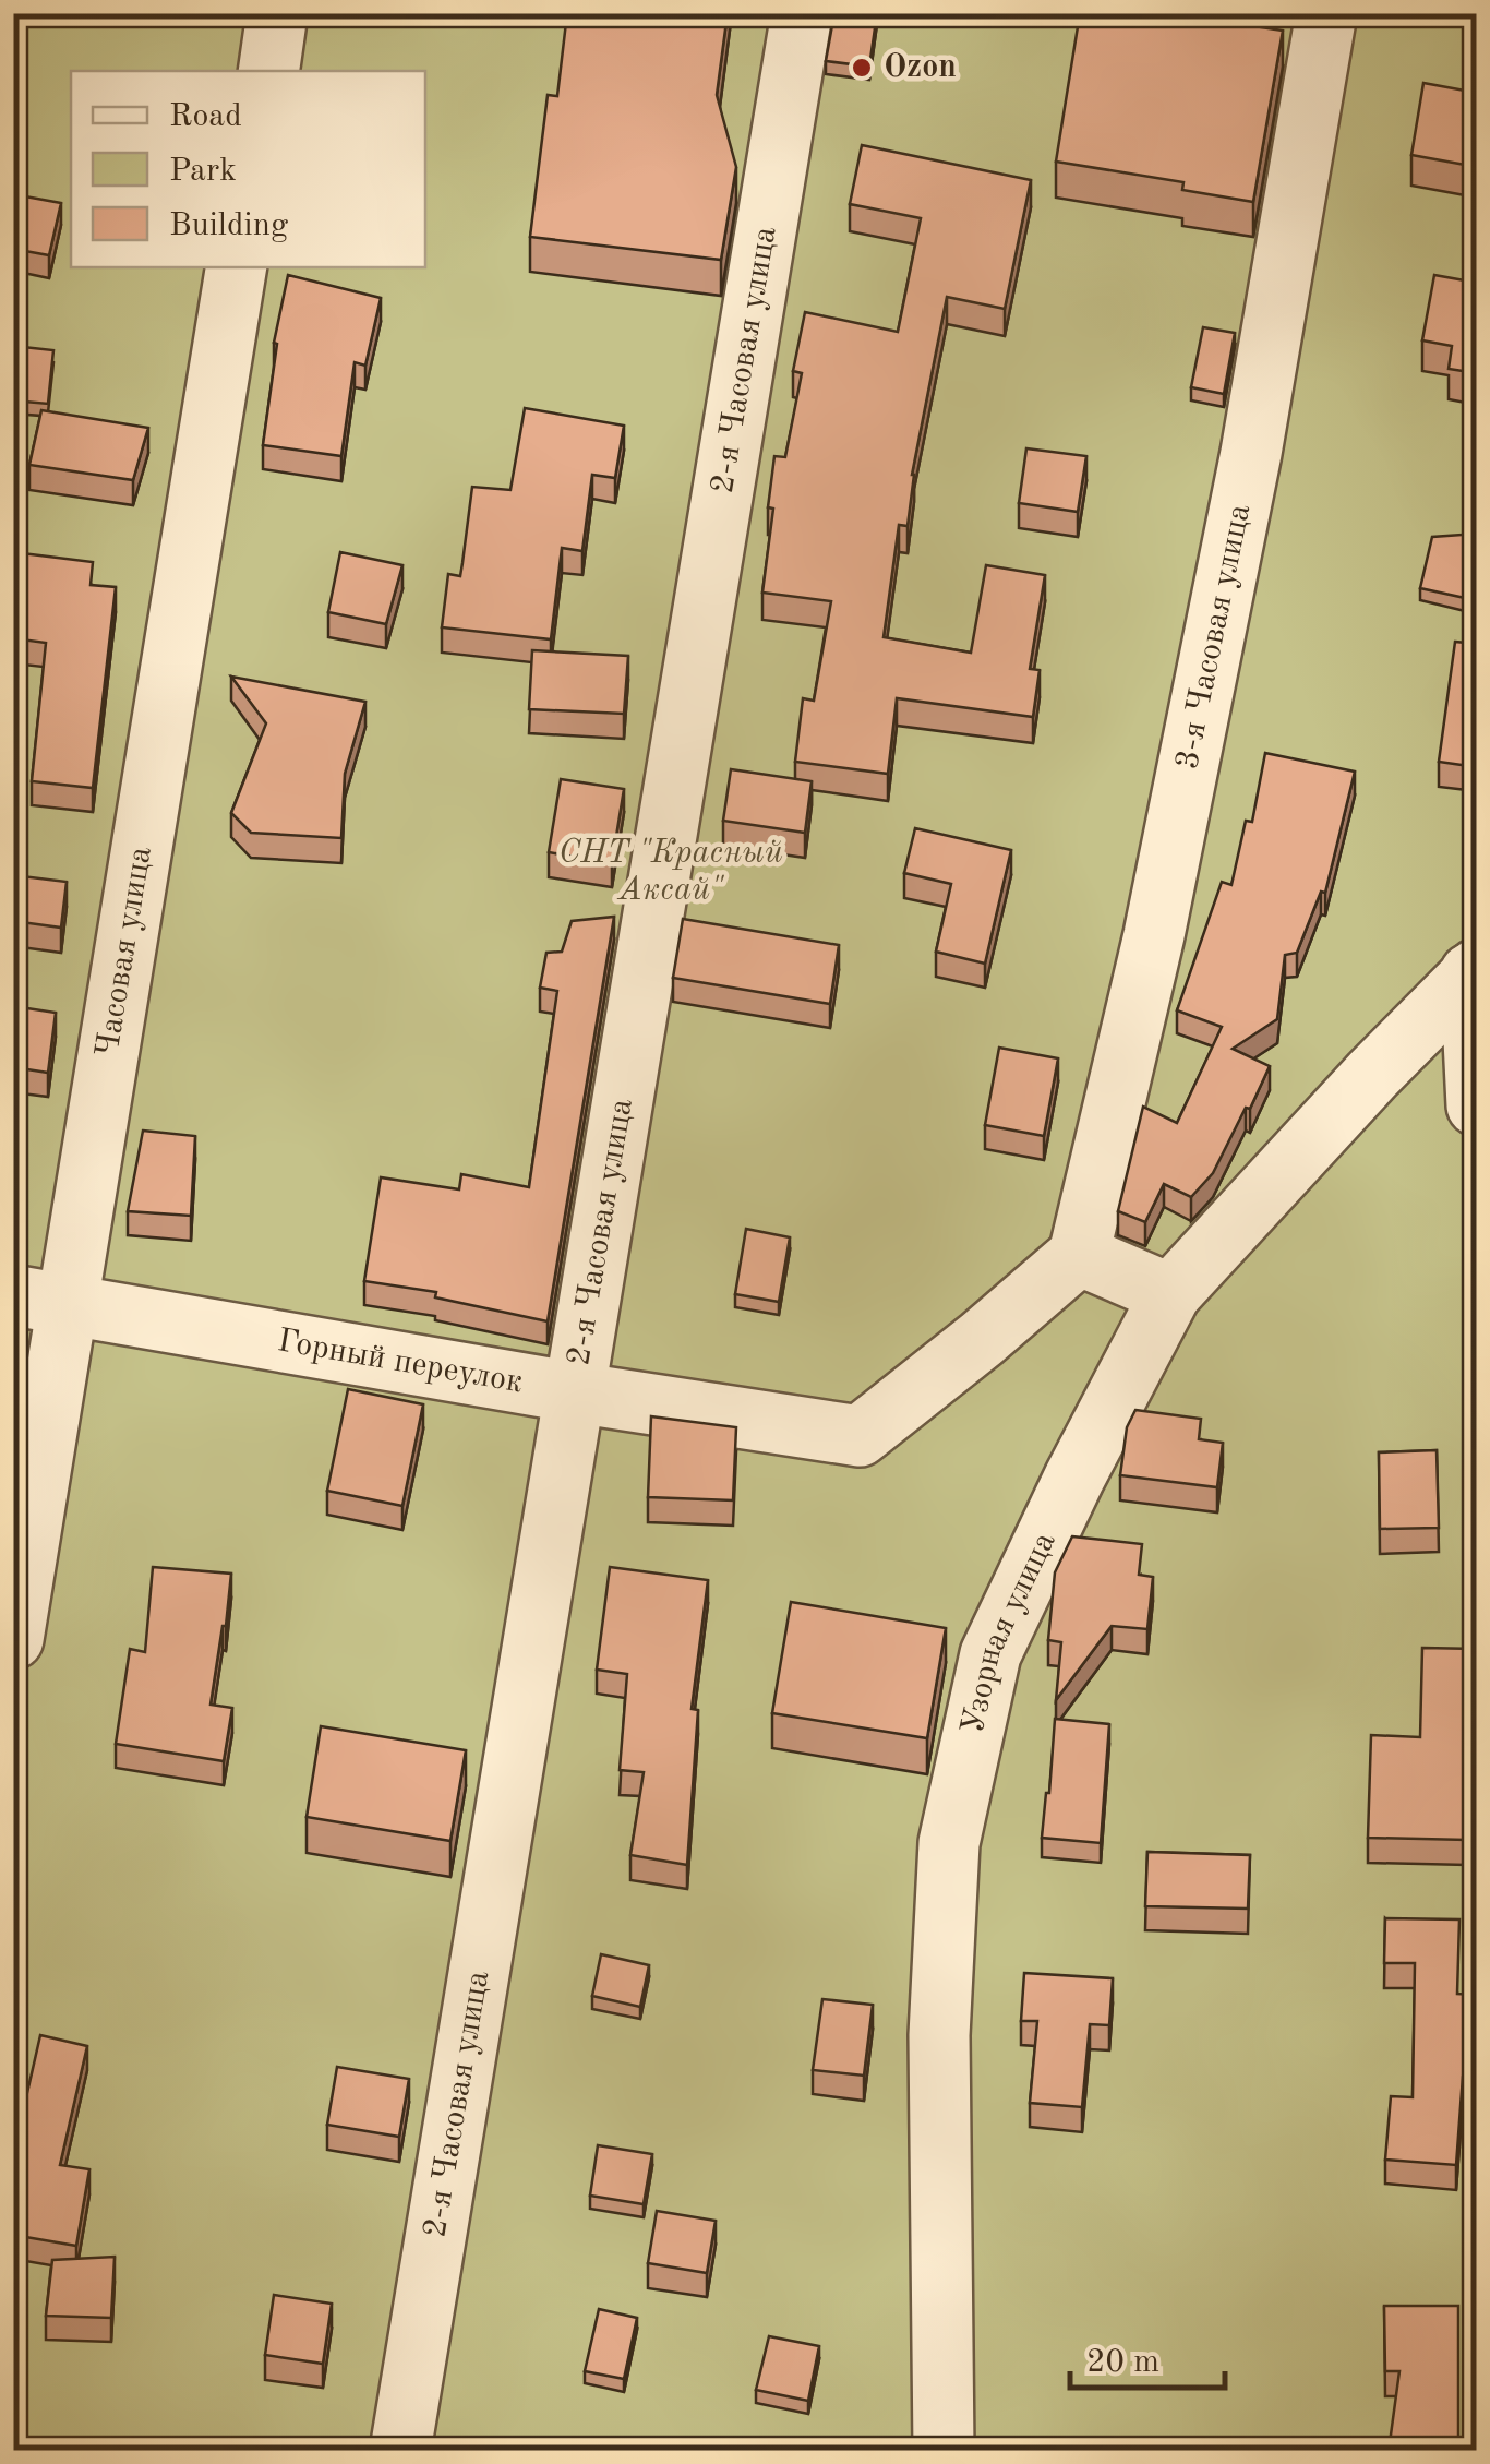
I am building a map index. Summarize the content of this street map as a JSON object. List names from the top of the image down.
{
  "streets": {
    "street": [
      "2-я Часовая улица",
      "3-я Часовая улица",
      "Часовая улица",
      "Горный переулок",
      "Узорная улица"
    ]
  },
  "crossings": [
    ["2-я Часовая улица", "Горный переулок"],
    ["3-я Часовая улица", "Горный переулок"],
    ["Часовая улица", "Горный переулок"]
  ],
  "parks": ["СНТ \"Красный Аксай\""],
  "places": ["Ozon"],
  "legend": ["Road", "Park", "Building"],
  "scale_bar": "20 m"
}
